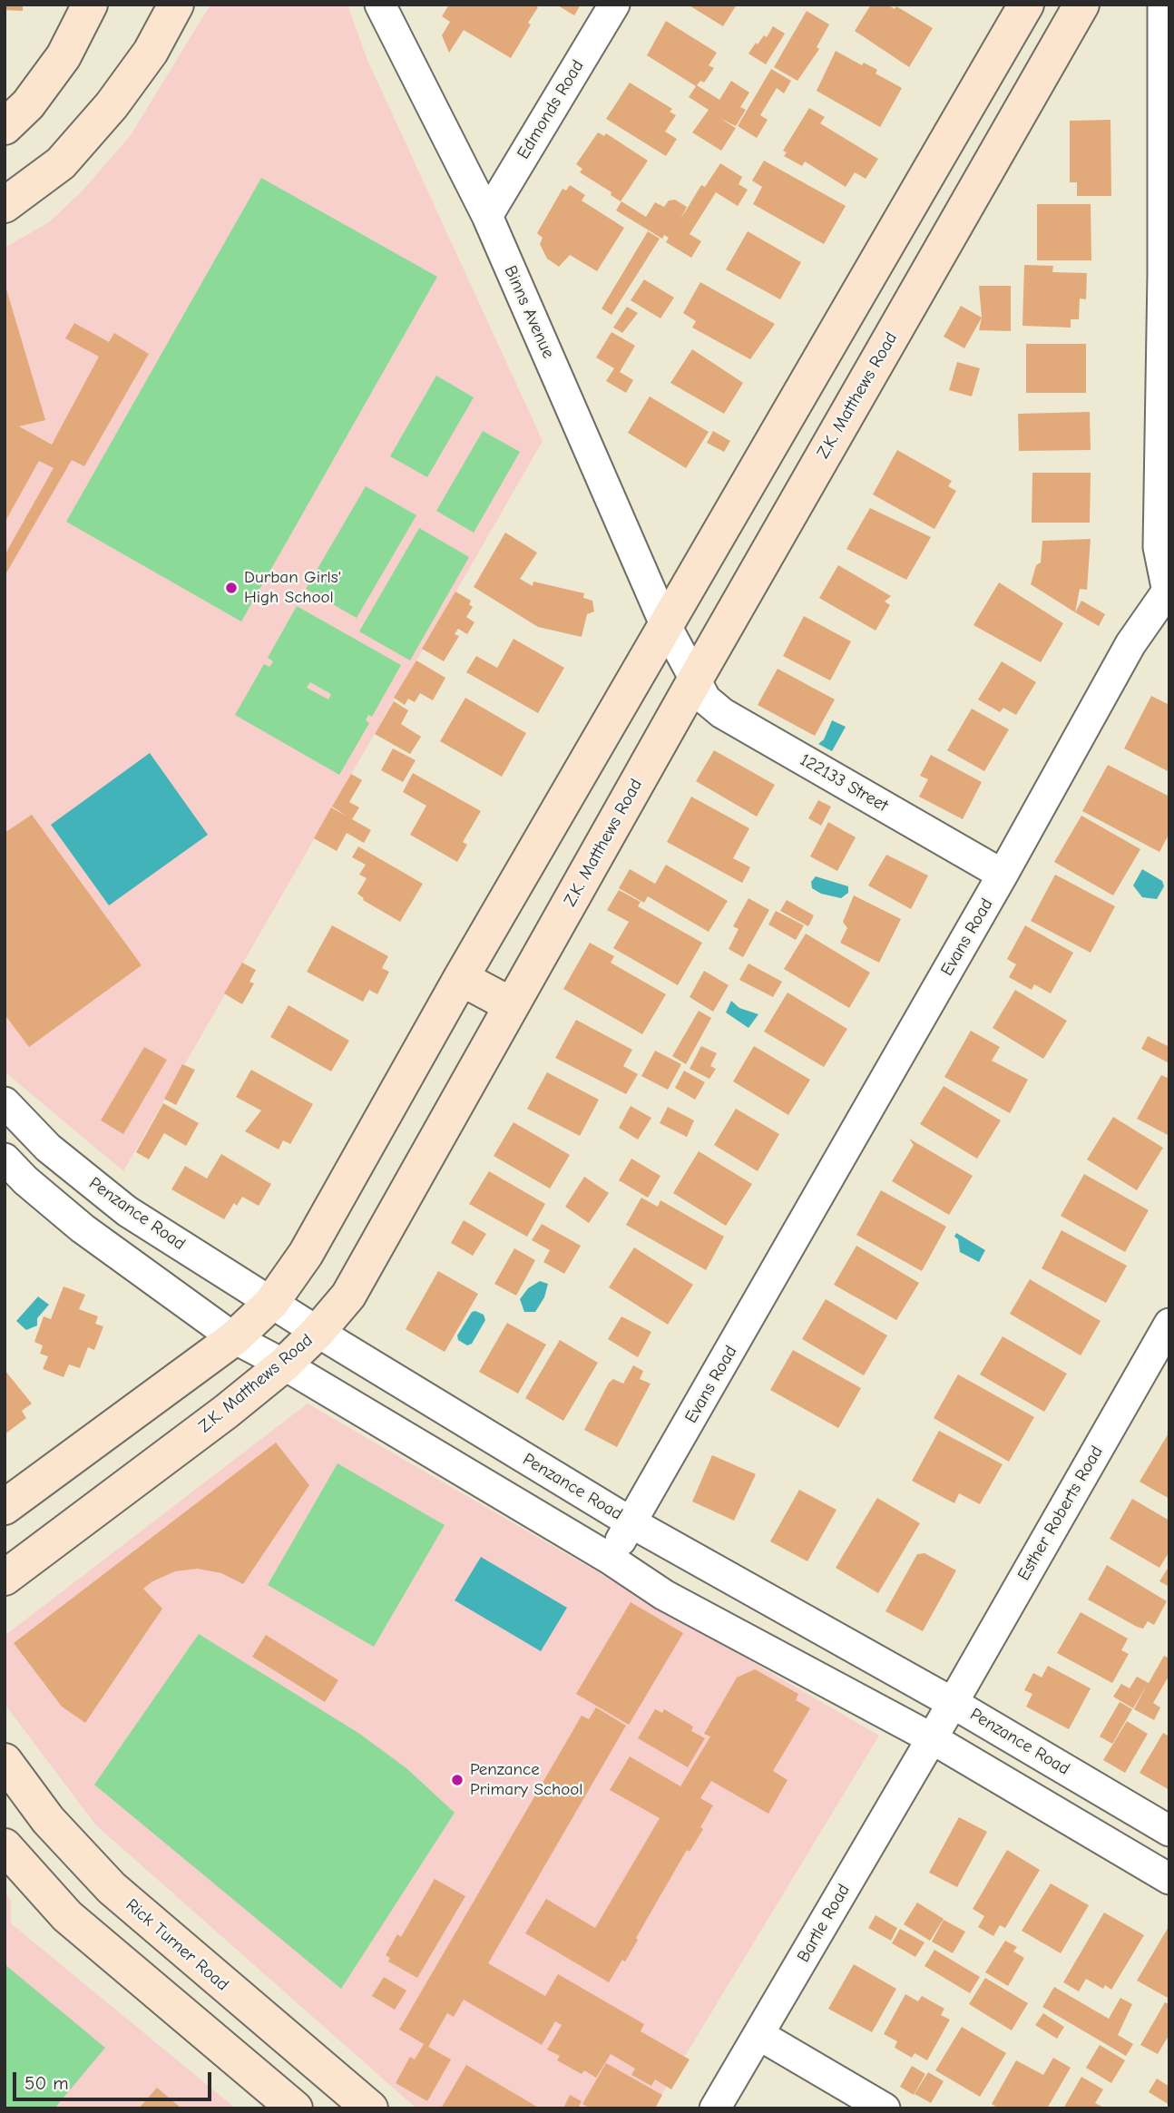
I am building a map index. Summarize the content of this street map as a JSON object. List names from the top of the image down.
{
  "streets": {
    "street": [
      "Edmonds Road",
      "Binns Avenue",
      "Z.K. Matthews Road",
      "122133 Street",
      "Evans Road",
      "Penzance Road",
      "Esther Roberts Road",
      "Bartle Road",
      "Rick Turner Road"
    ]
  },
  "crossings": [
    ["Edmonds Road", "Binns Avenue"],
    ["Binns Avenue", "Z.K. Matthews Road"],
    ["Binns Avenue", "122133 Street"],
    ["Z.K. Matthews Road", "122133 Street"],
    ["Z.K. Matthews Road", "Penzance Road"],
    ["122133 Street", "Evans Road"],
    ["Evans Road", "Penzance Road"],
    ["Penzance Road", "Esther Roberts Road"],
    ["Esther Roberts Road", "Bartle Road"]
  ],
  "places": ["Durban Girls' High School", "Penzance Primary School"],
  "scale_bar": "50 m"
}
